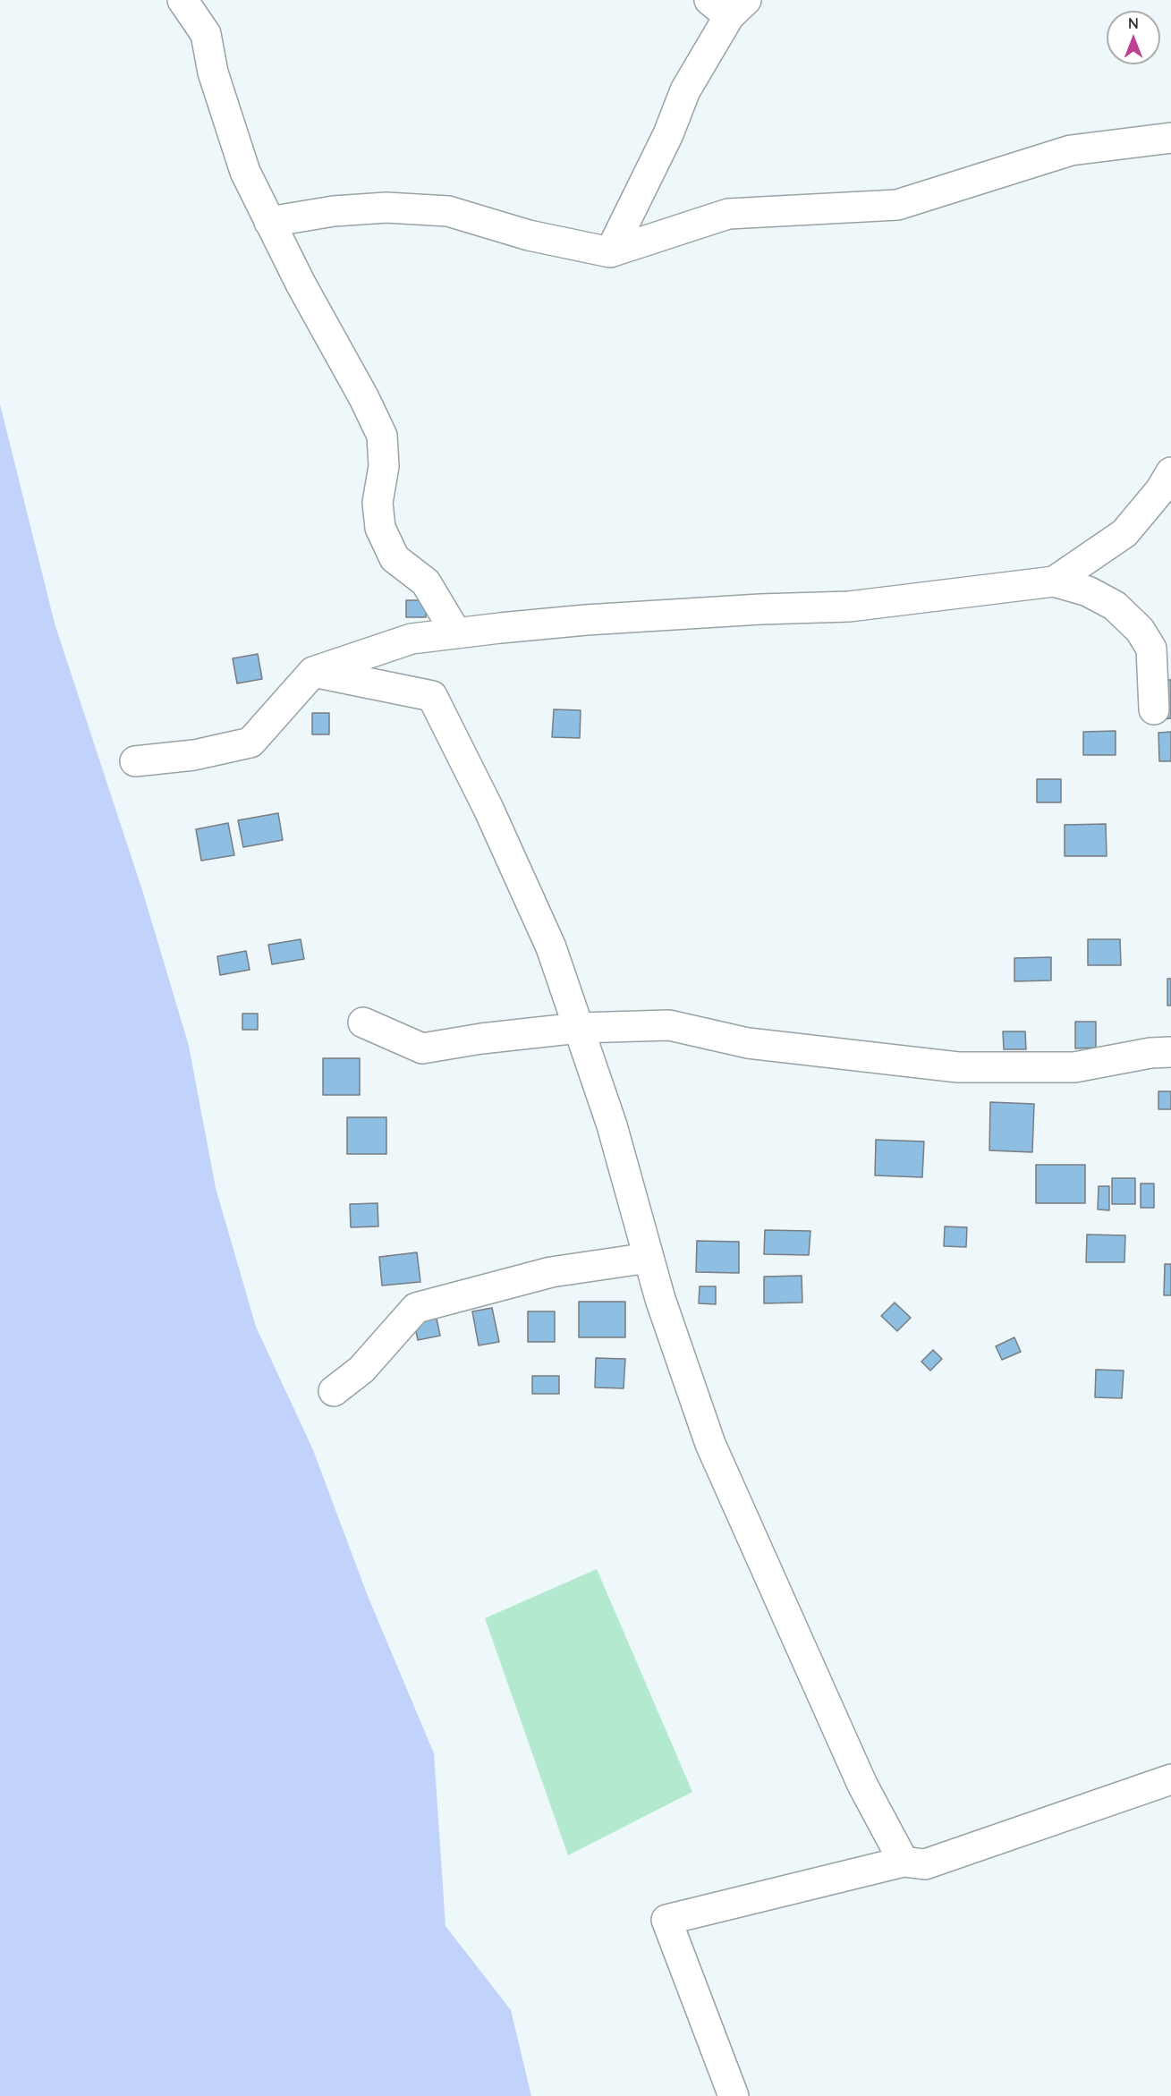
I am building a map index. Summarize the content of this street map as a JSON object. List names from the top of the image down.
{
  "north": "top"
}
